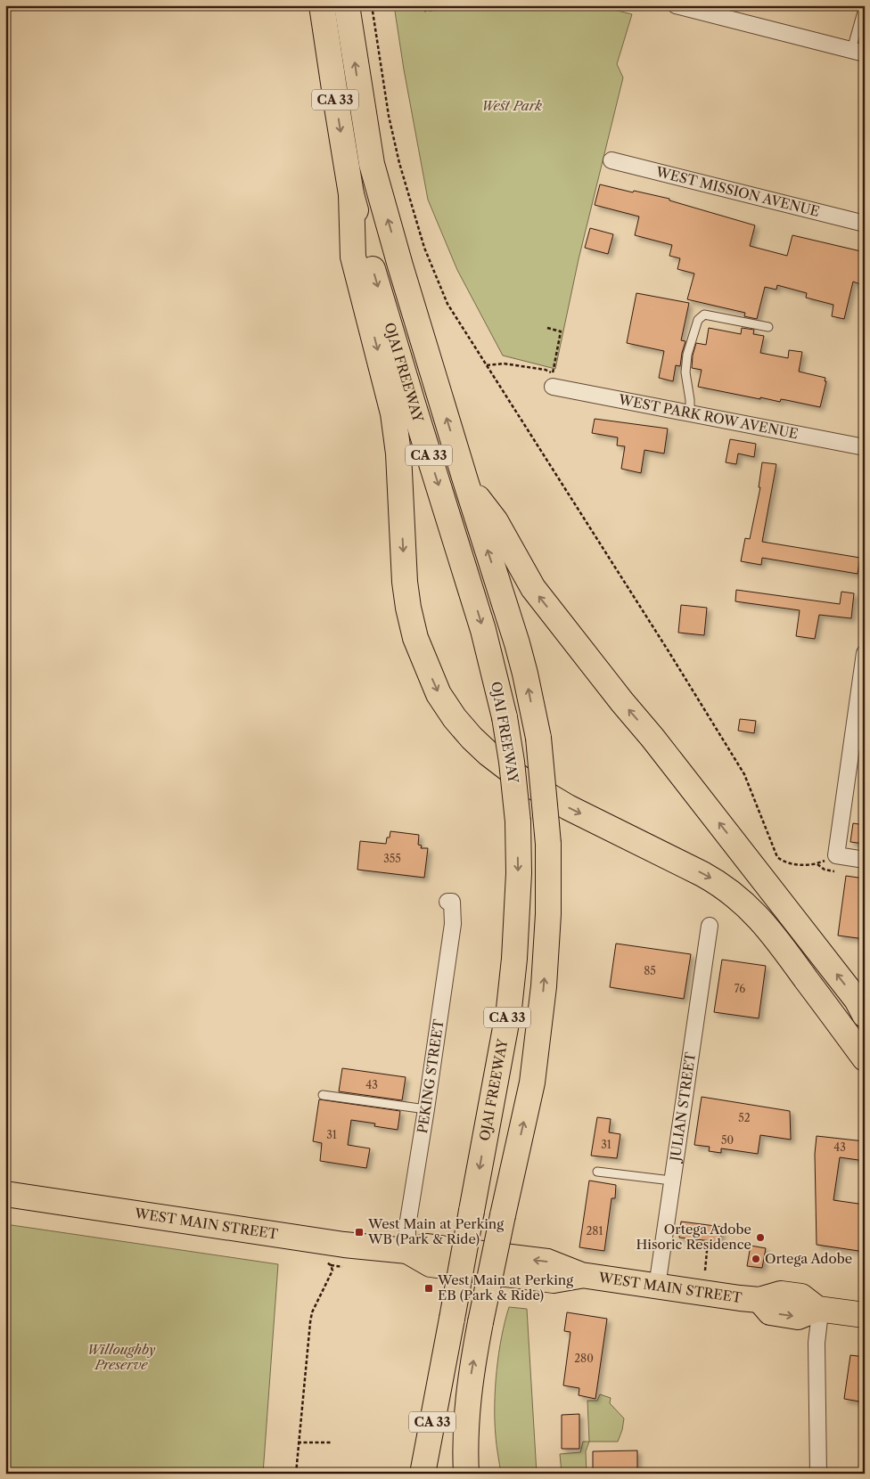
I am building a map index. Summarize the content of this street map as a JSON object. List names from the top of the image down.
{
  "streets": {
    "main road": ["CA 33", "OJAI FREEWAY", "WEST MAIN STREET"],
    "street": [
      "WEST MISSION AVENUE",
      "WEST PARK ROW AVENUE",
      "PEKING STREET",
      "JULIAN STREET"
    ]
  },
  "crossings": [
    ["PEKING STREET", "WEST MAIN STREET"],
    ["JULIAN STREET", "WEST MAIN STREET"]
  ],
  "parks": ["West Park", "Willoughby Preserve"],
  "places": {
    "transit": ["West Main at Perking WB (Park & Ride)", "West Main at Perking EB (Park & Ride)"],
    "other": ["Ortega Adobe Hisoric Residence", "Ortega Adobe"]
  },
  "house_numbers": [
    "355",
    "85",
    "76",
    "43",
    "52",
    "31",
    "50",
    "31",
    "43",
    "281",
    "280"
  ]
}
